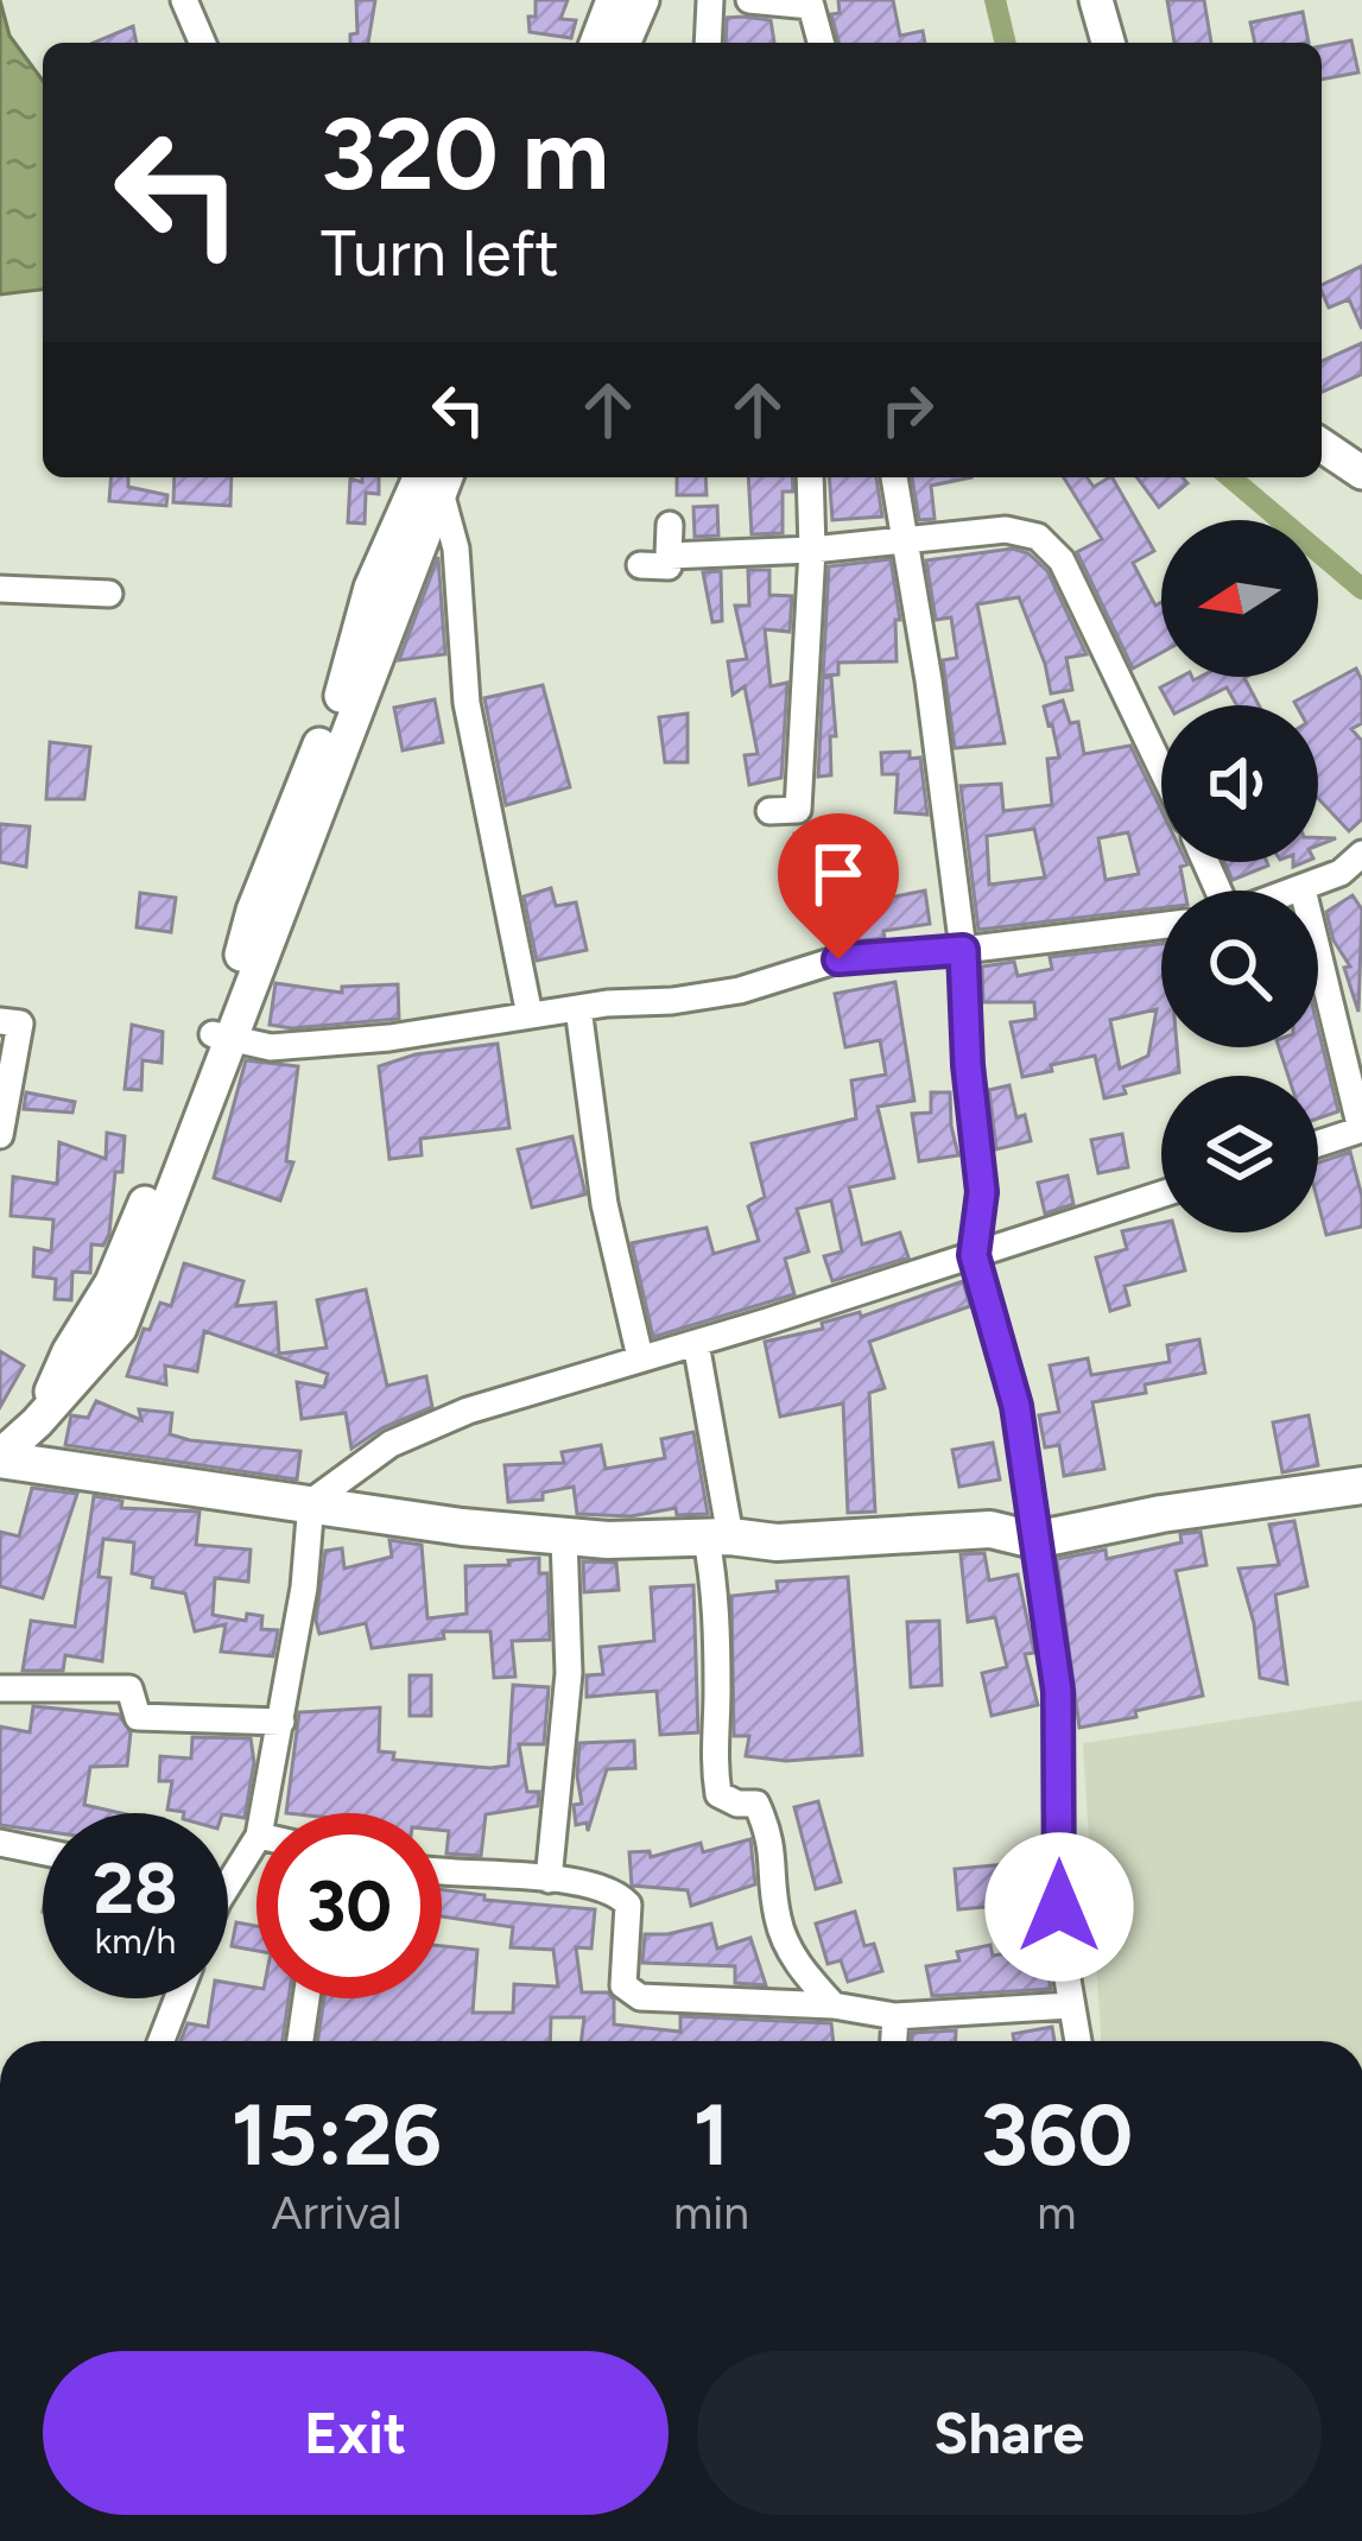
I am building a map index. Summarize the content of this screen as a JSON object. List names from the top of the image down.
{
  "north": "left",
  "page": {
    "turn": ["320 m", "Turn left"],
    "speed": "28 km/h",
    "limit": "30",
    "eta": [
      "15:26",
      "Arrival",
      "1",
      "min",
      "360",
      "m"
    ],
    "buttons": ["Exit", "Share"]
  }
}
